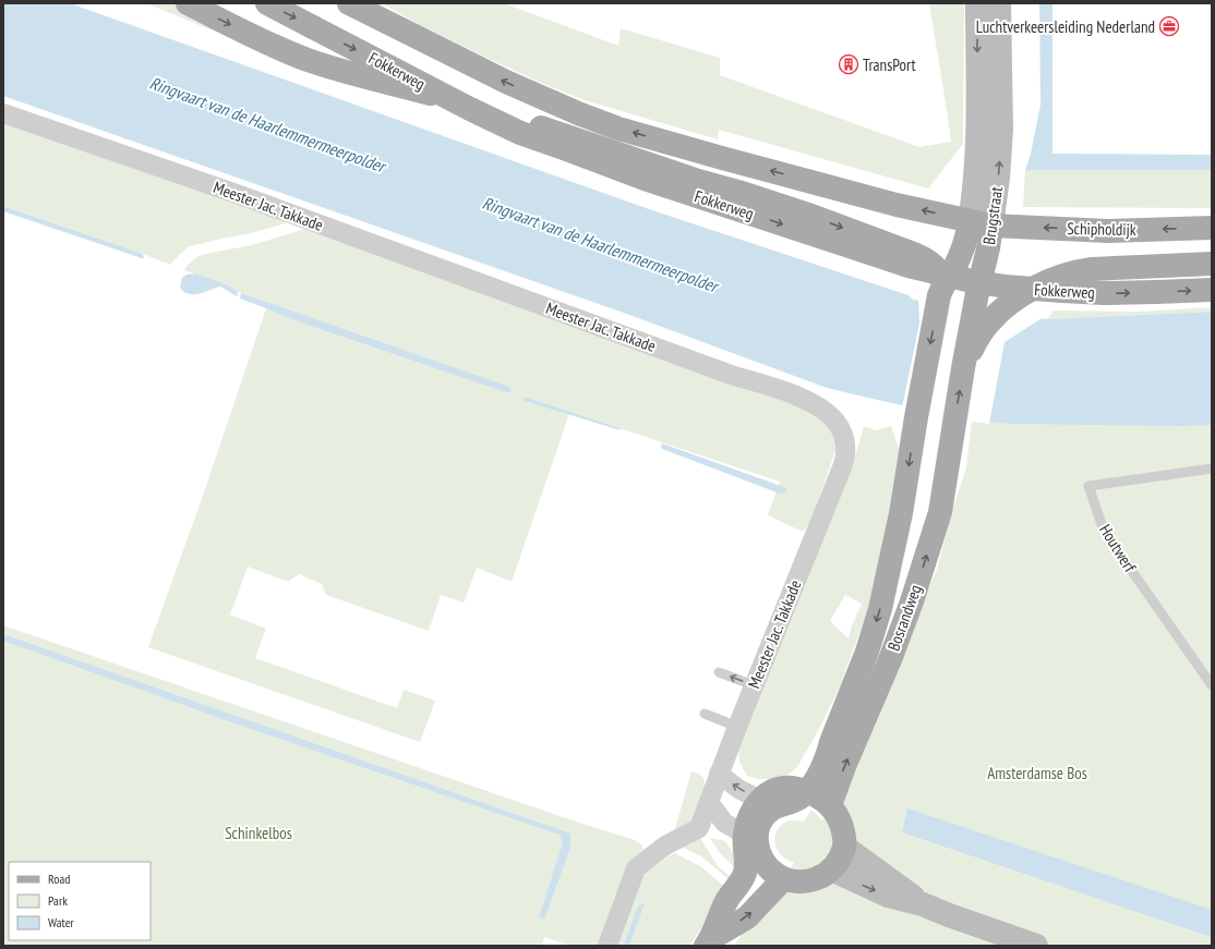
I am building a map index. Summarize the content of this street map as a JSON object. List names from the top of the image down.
{
  "streets": {
    "main road": [
      "Fokkerweg",
      "Brugstraat",
      "Schipholdijk",
      "Bosrandweg"
    ],
    "street": ["Meester Jac. Takkade"],
    "lane": ["Houtwerf"]
  },
  "crossings": [
    ["Brugstraat", "Schipholdijk"],
    ["Brugstraat", "Bosrandweg"]
  ],
  "one_way": ["Schipholdijk"],
  "water": ["Ringvaart van de Haarlemmermeerpolder"],
  "parks": ["Amsterdamse Bos", "Schinkelbos"],
  "places": {
    "office": ["Luchtverkeersleiding Nederland"],
    "building": ["TransPort"]
  },
  "legend": ["Road", "Park", "Water"]
}
